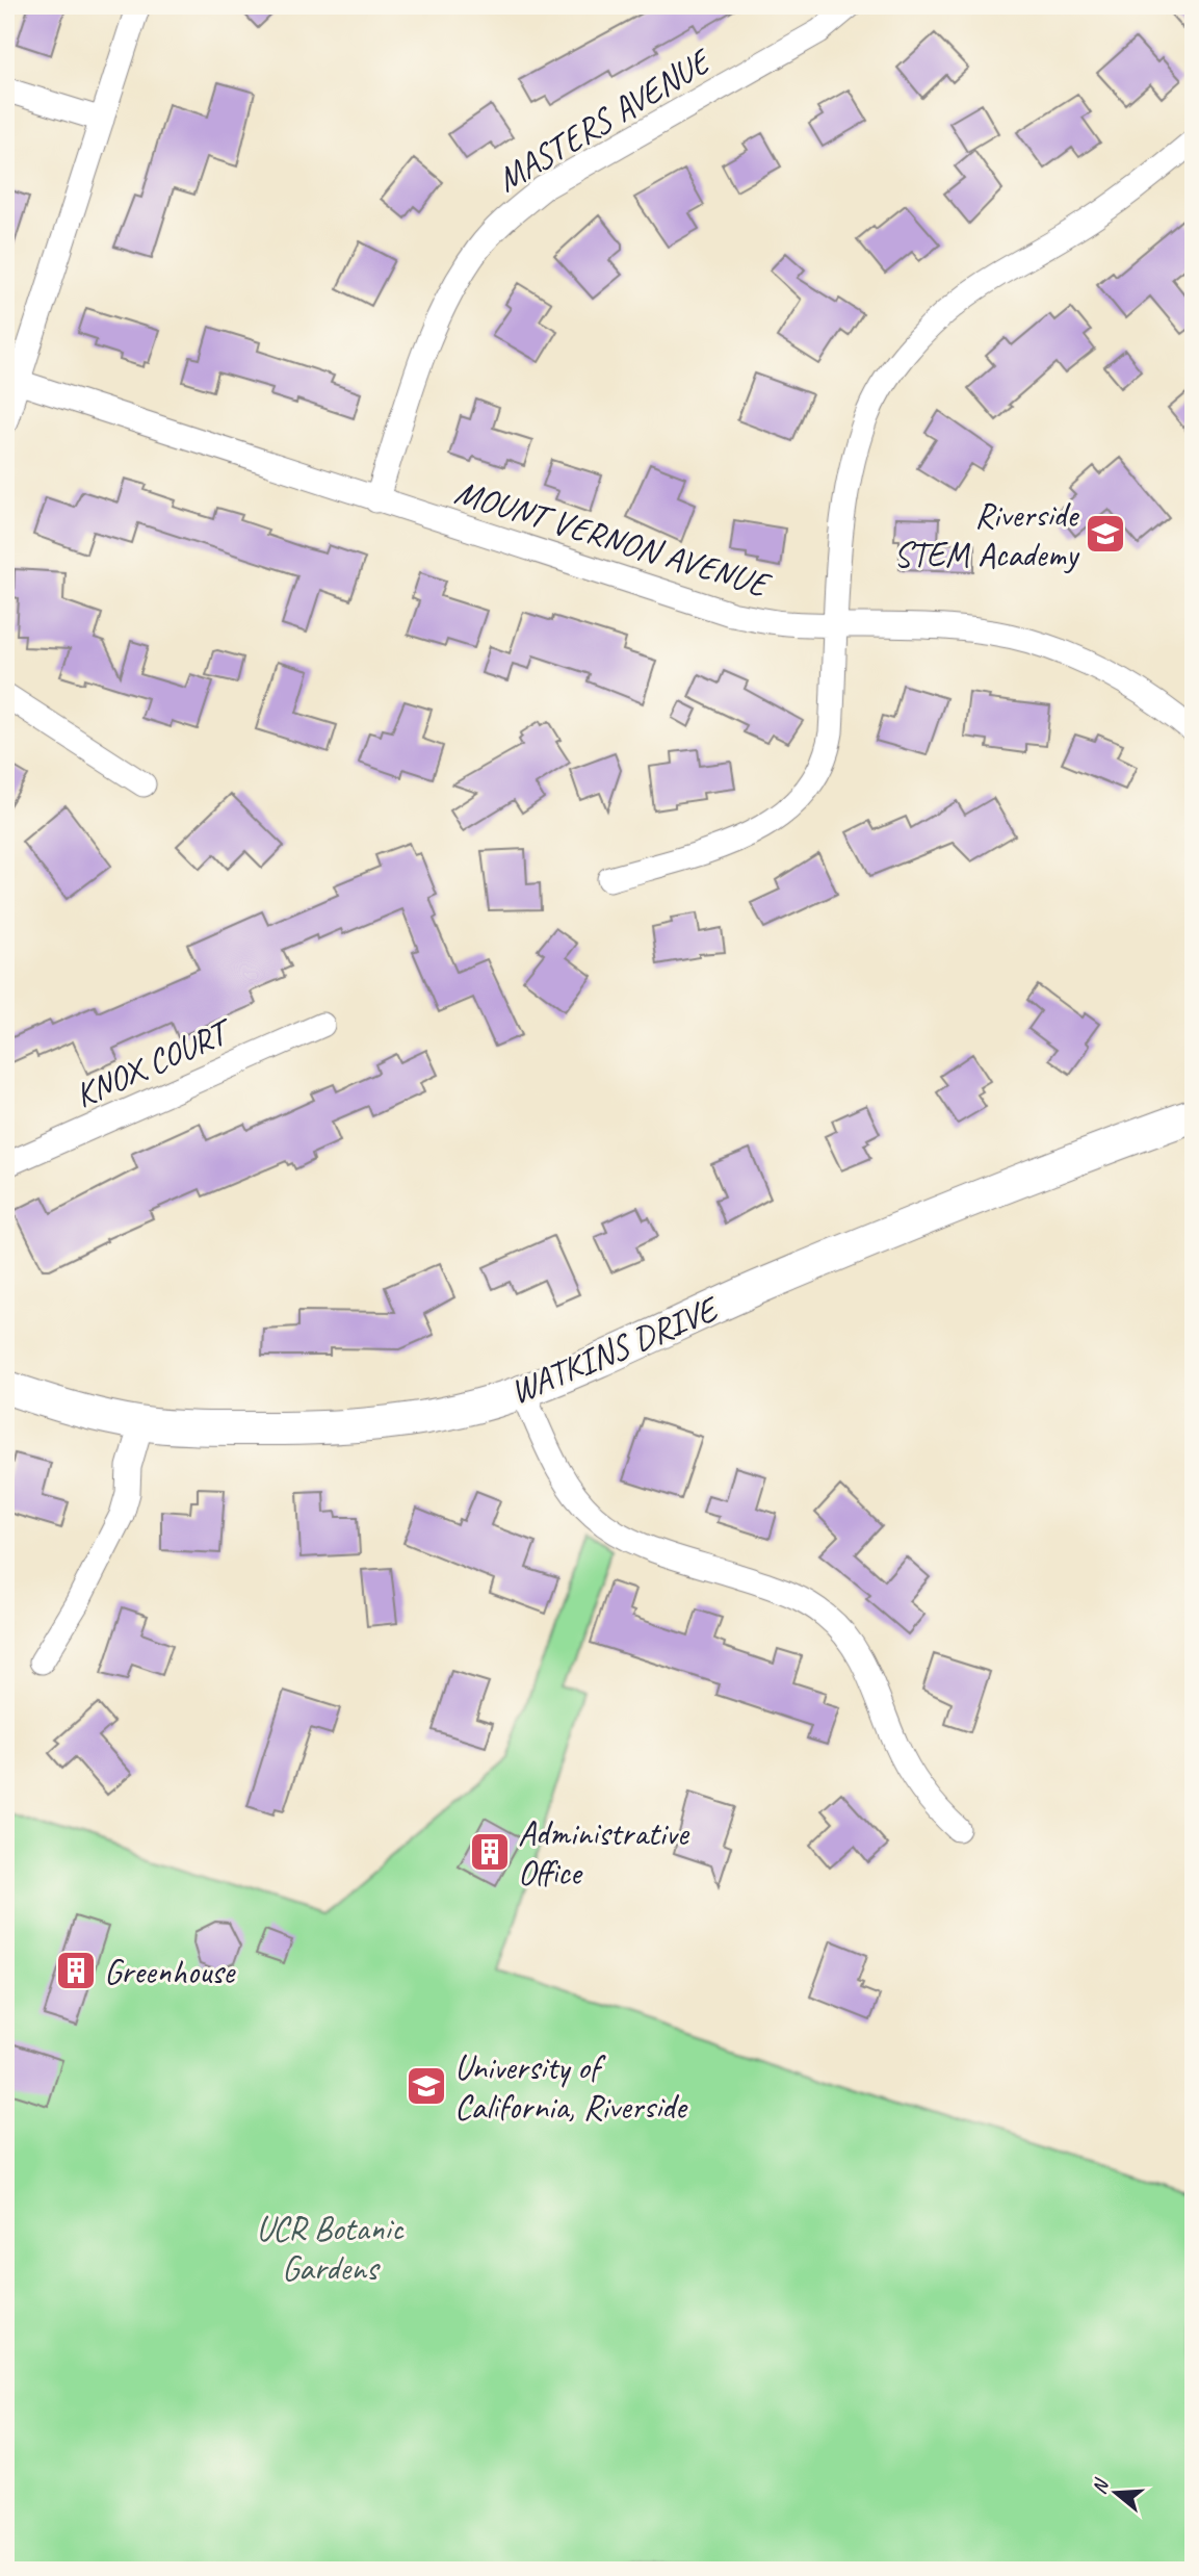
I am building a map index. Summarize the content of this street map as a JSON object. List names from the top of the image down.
{
  "streets": {
    "main road": ["WATKINS DRIVE"],
    "street": ["MASTERS AVENUE", "MOUNT VERNON AVENUE", "KNOX COURT"]
  },
  "crossings": [
    ["MASTERS AVENUE", "MOUNT VERNON AVENUE"]
  ],
  "parks": ["UCR Botanic Gardens"],
  "places": {
    "school or university": ["Riverside STEM Academy", "University of California, Riverside"],
    "building": ["Administrative Office", "Greenhouse"]
  },
  "north": "left"
}
